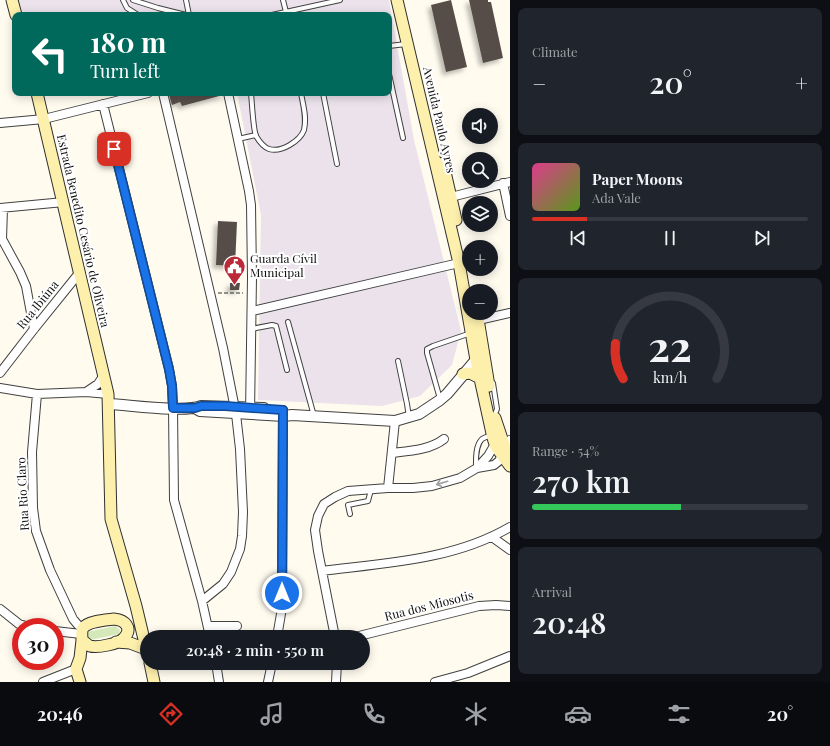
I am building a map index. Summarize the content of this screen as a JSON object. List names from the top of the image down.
{
  "streets": {
    "main road": ["Avenida Paulo Ayres", "Estrada Benedito Cesário de Oliveira"],
    "street": ["Rua Ibiúna", "Rua Rio Claro", "Rua dos Miosotis"]
  },
  "crossings": [
    ["Estrada Benedito Cesário de Oliveira", "Rua Ibiúna"]
  ],
  "places": {
    "public building": ["Guarda Cívil Municipal"]
  },
  "page": {
    "tile": [
      "Climate",
      ["Range · 54%", "270 km"],
      ["Arrival", "20:48"]
    ],
    "turn": ["180 m", "Turn left"],
    "heat": ["−", "20°", "+"],
    "map_buttons": ["+", "−"],
    "song": ["Paper Moons", "Ada Vale"],
    "limit": "30",
    "trip": "20:48 · 2 min · 550 m",
    "tabs": ["20:46", "20°"],
    "gauge": ["22", "km/h"]
  }
}
